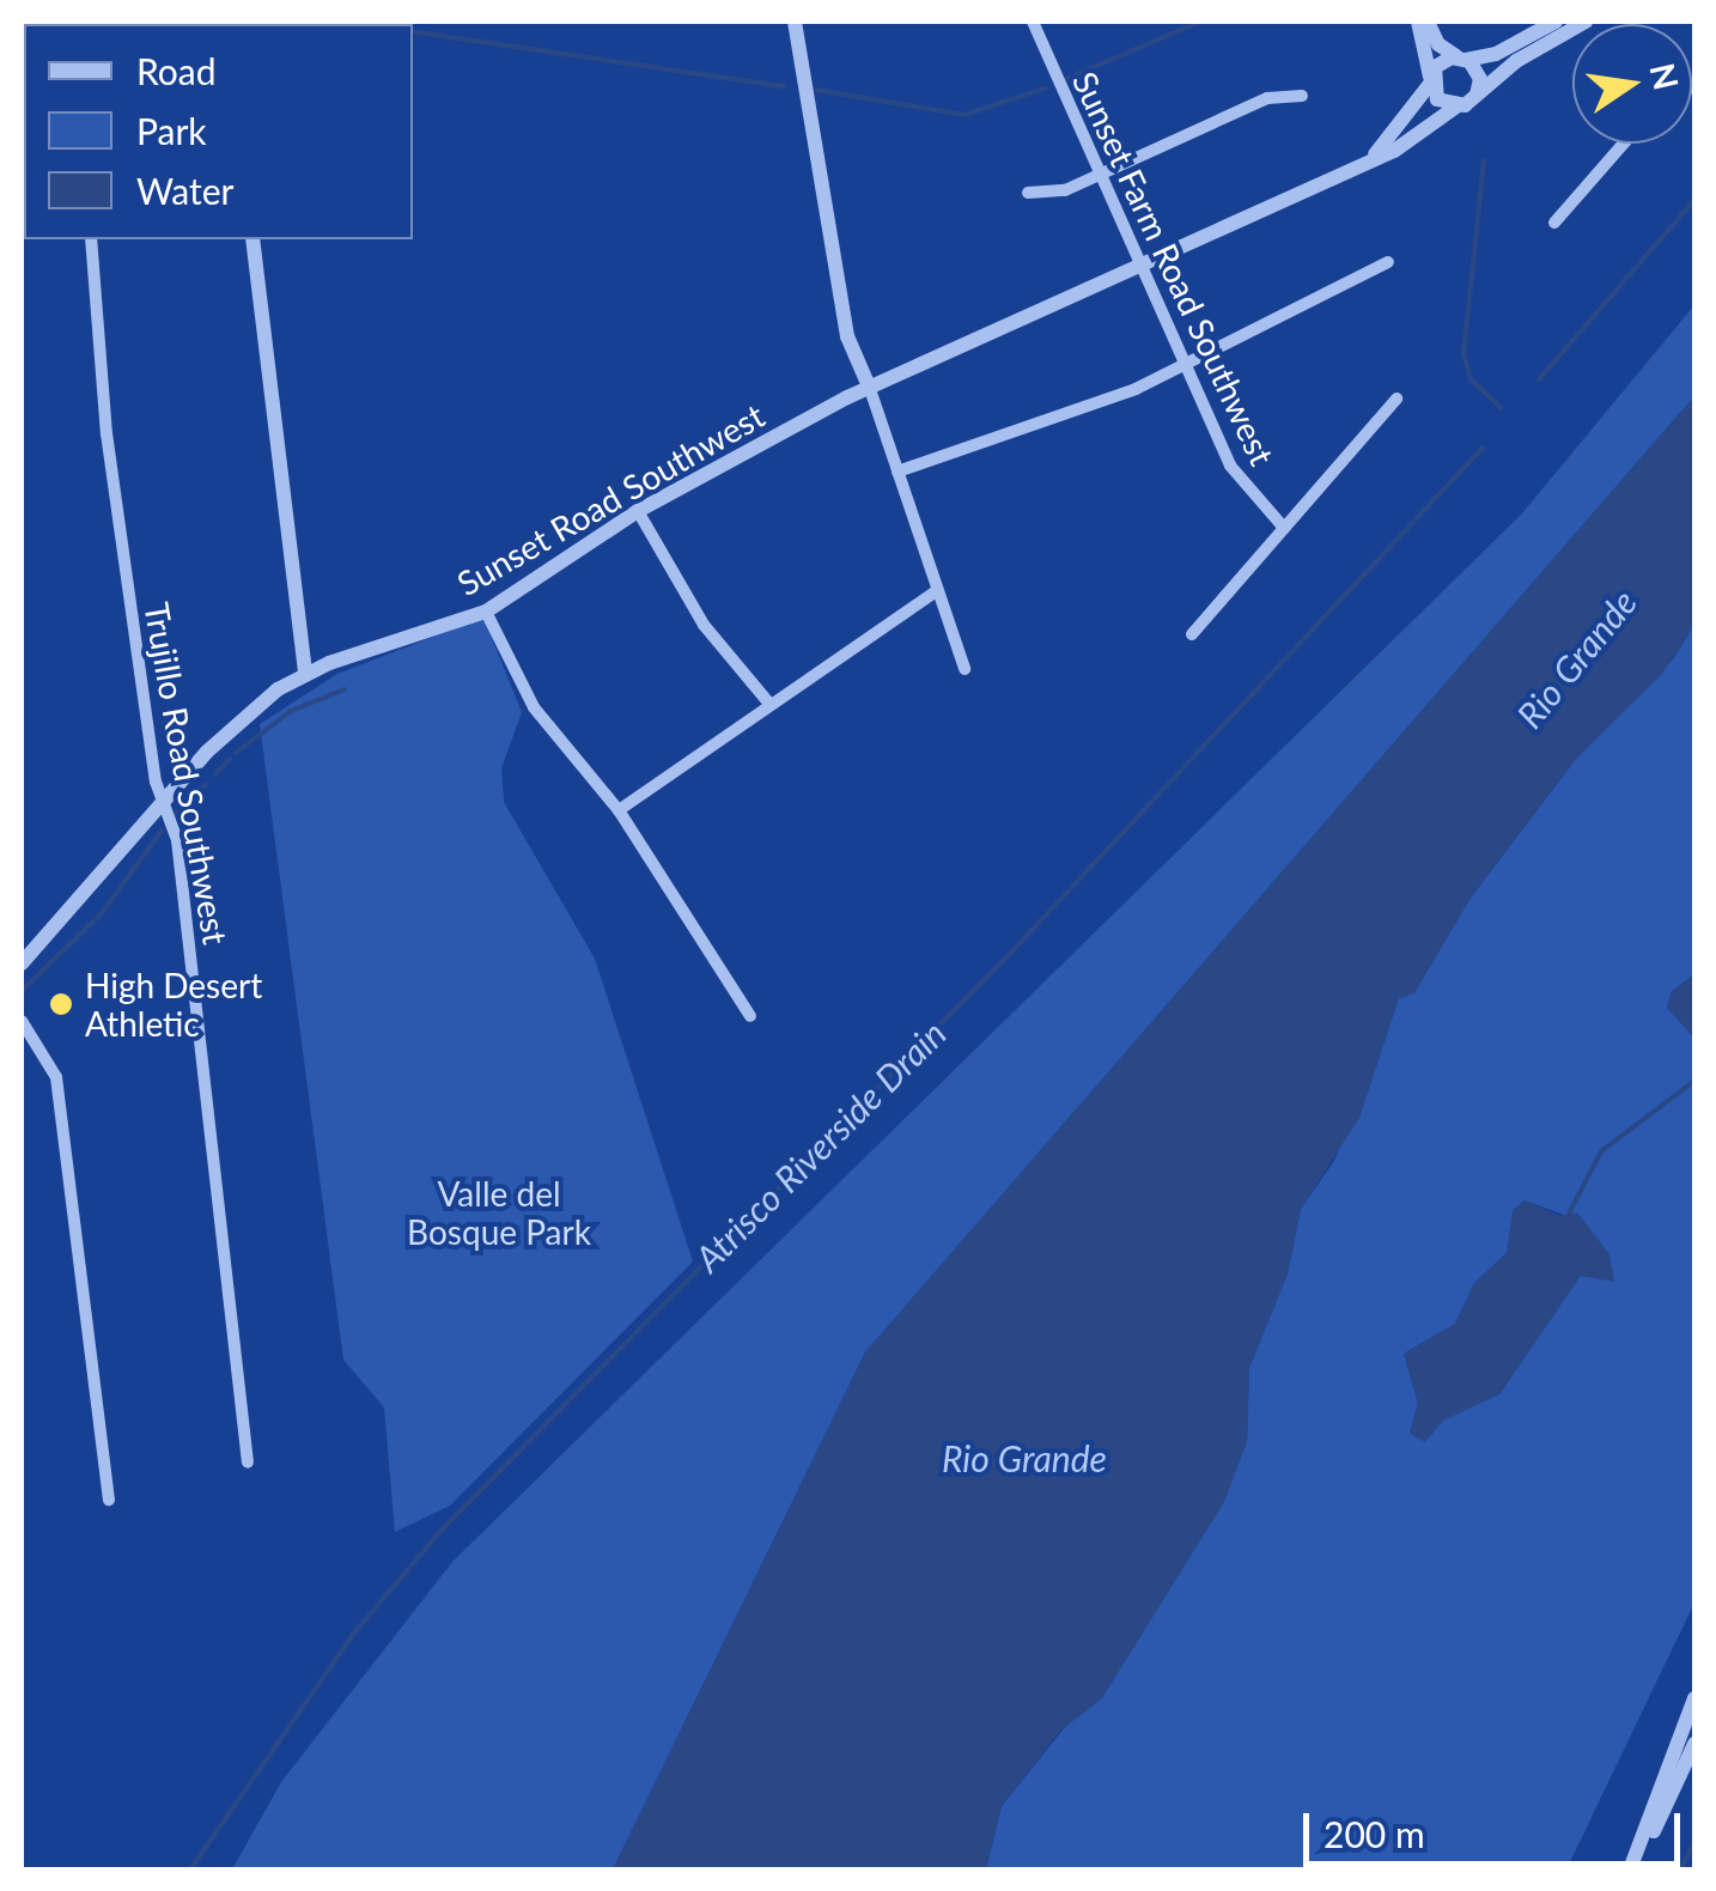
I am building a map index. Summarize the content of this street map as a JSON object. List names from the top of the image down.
{
  "streets": {
    "street": ["Sunset Farm Road Southwest", "Sunset Road Southwest", "Trujillo Road Southwest"]
  },
  "crossings": [
    ["Sunset Farm Road Southwest", "Sunset Road Southwest"],
    ["Sunset Road Southwest", "Trujillo Road Southwest"]
  ],
  "water": ["Rio Grande", "Atrisco Riverside Drain"],
  "parks": ["Valle del Bosque Park"],
  "places": ["High Desert Athletic"],
  "legend": ["Road", "Park", "Water"],
  "scale_bar": "200 m",
  "north": "right"
}
